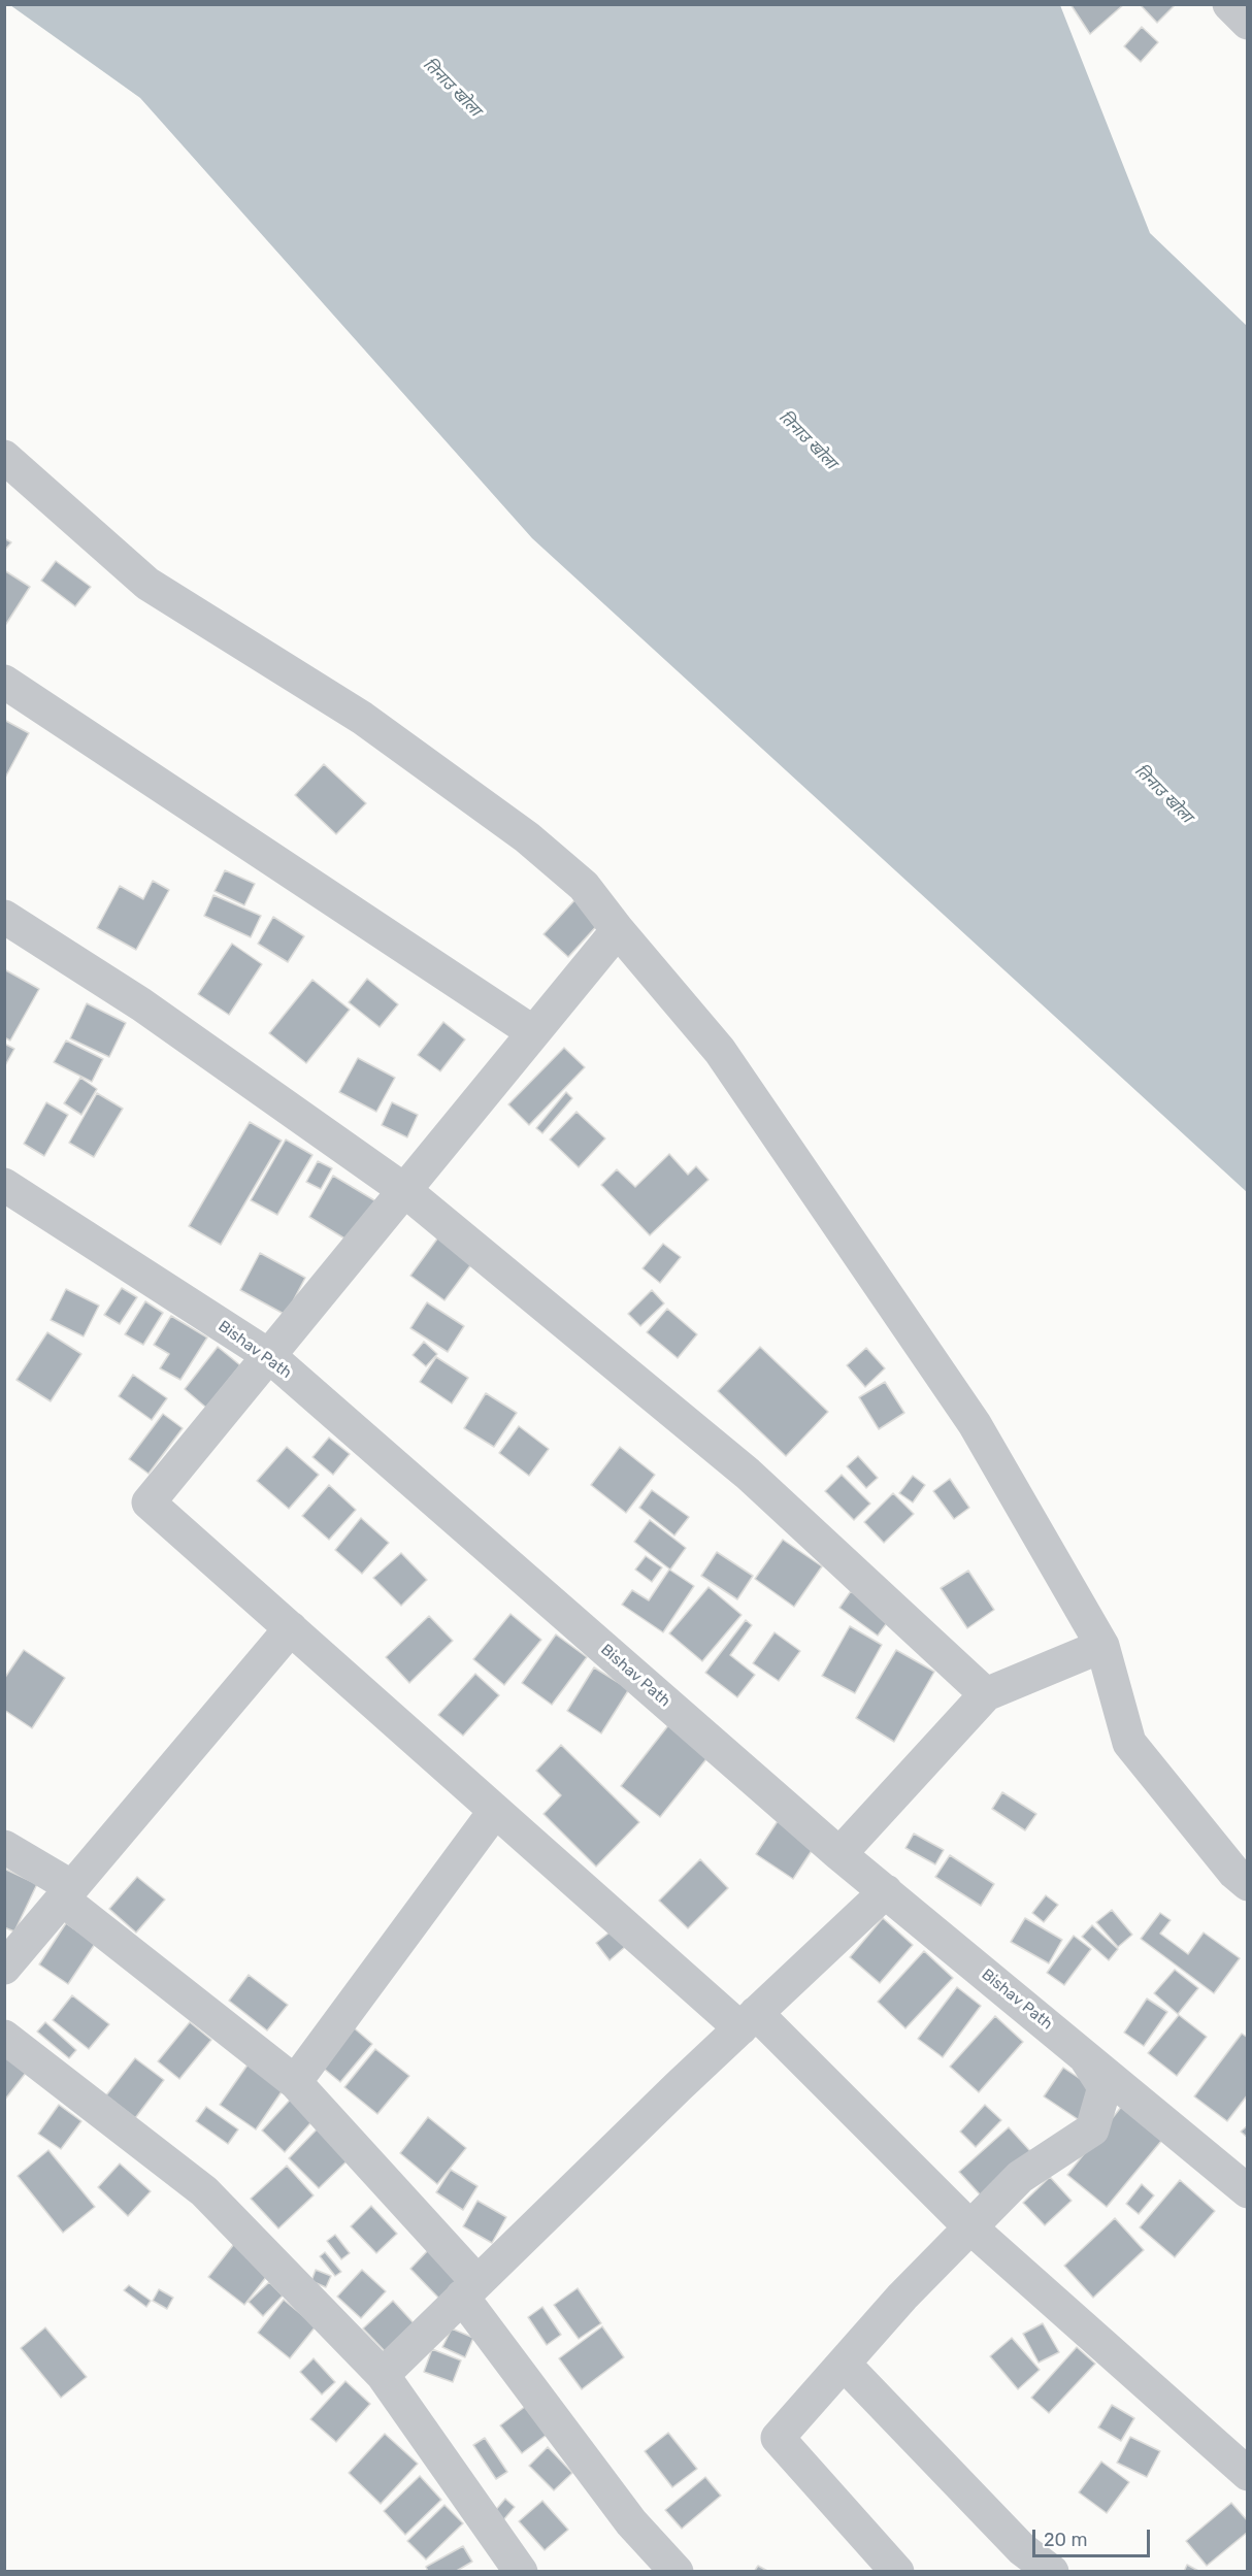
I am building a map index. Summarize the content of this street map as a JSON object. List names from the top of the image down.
{
  "streets": {
    "street": ["Bishav Path"]
  },
  "water": ["तिनाउ खोला"],
  "scale_bar": "20 m"
}
